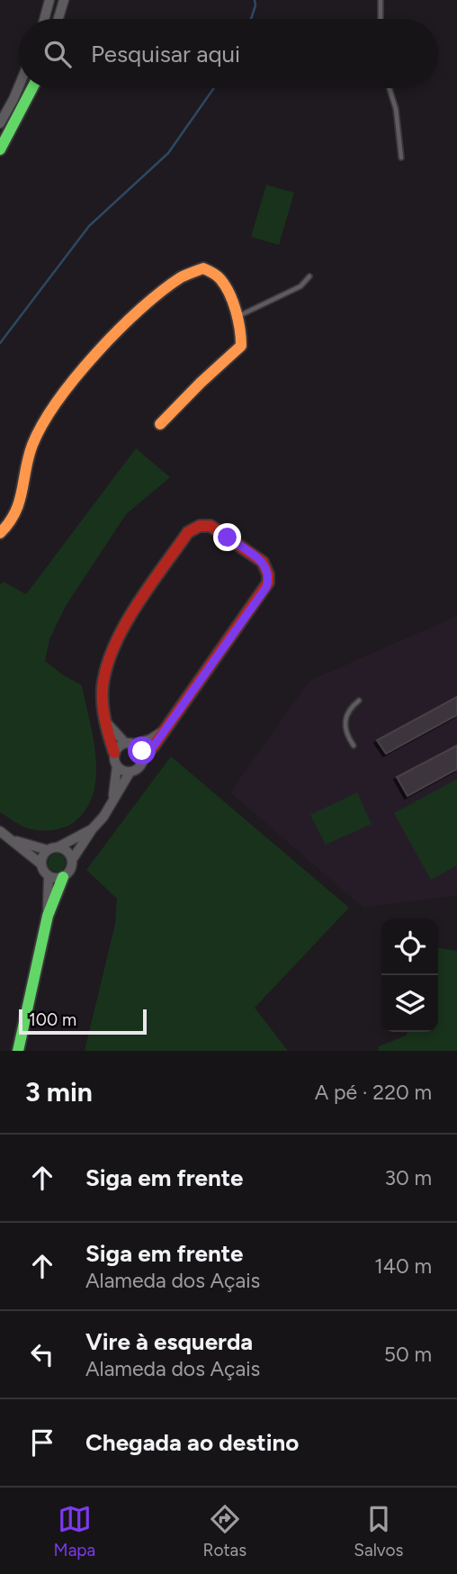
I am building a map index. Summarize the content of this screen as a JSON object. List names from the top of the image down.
{
  "scale_bar": "100 m",
  "page": {
    "search": "Pesquisar aqui",
    "scale": "100 m",
    "heading": ["3 min", "A pé · 220 m"],
    "list": [
      ["Siga em frente", "30 m"],
      ["Siga em frente", "Alameda dos Açais", "140 m"],
      ["Vire à esquerda", "Alameda dos Açais", "50 m"],
      "Chegada ao destino"
    ],
    "nav": ["Mapa", "Rotas", "Salvos"]
  }
}
